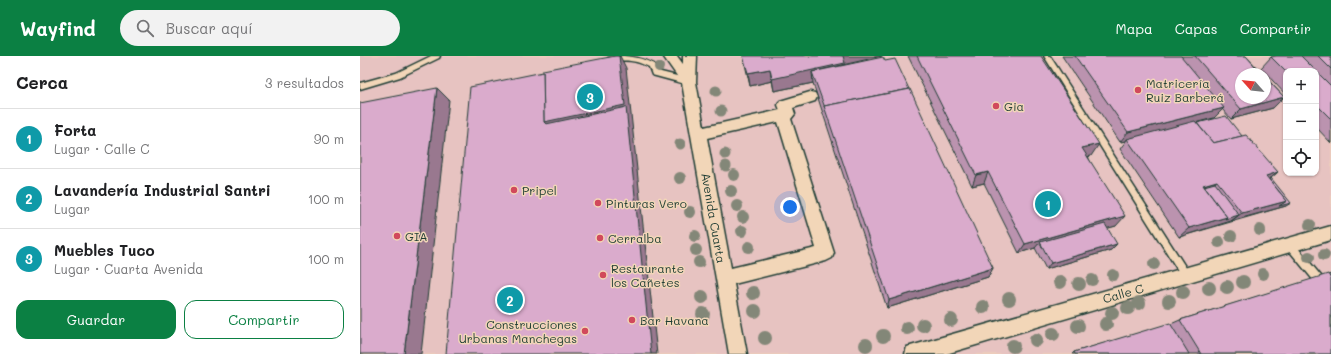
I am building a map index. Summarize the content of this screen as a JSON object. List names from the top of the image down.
{
  "streets": {
    "street": ["Avenida Cuarta", "Calle C"]
  },
  "places": [
    "Matricería Ruiz Barberá",
    "Gia",
    "Pripel",
    "Pinturas Vero",
    "GIA",
    "Cerralba",
    "Restaurante los Cañetes",
    "Bar Havana",
    "Construcciones Urbanas Manchegas"
  ],
  "north": "top left",
  "page": {
    "header": "Wayfind",
    "search": "Buscar aquí",
    "nav": ["Mapa", "Capas", "Compartir"],
    "heading": ["Cerca", "3 resultados"],
    "map_buttons": ["+", "−"],
    "pins": ["3", "1", "2"],
    "list": [
      {
        "mark": "1",
        "name": "Forta",
        "note": "Lugar · Calle C",
        "value": "90 m"
      },
      {
        "mark": "2",
        "name": "Lavandería Industrial Santri",
        "note": "Lugar",
        "value": "100 m"
      },
      {
        "mark": "3",
        "name": "Muebles Tuco",
        "note": "Lugar · Cuarta Avenida",
        "value": "100 m"
      }
    ],
    "buttons": ["Guardar", "Compartir"]
  }
}
